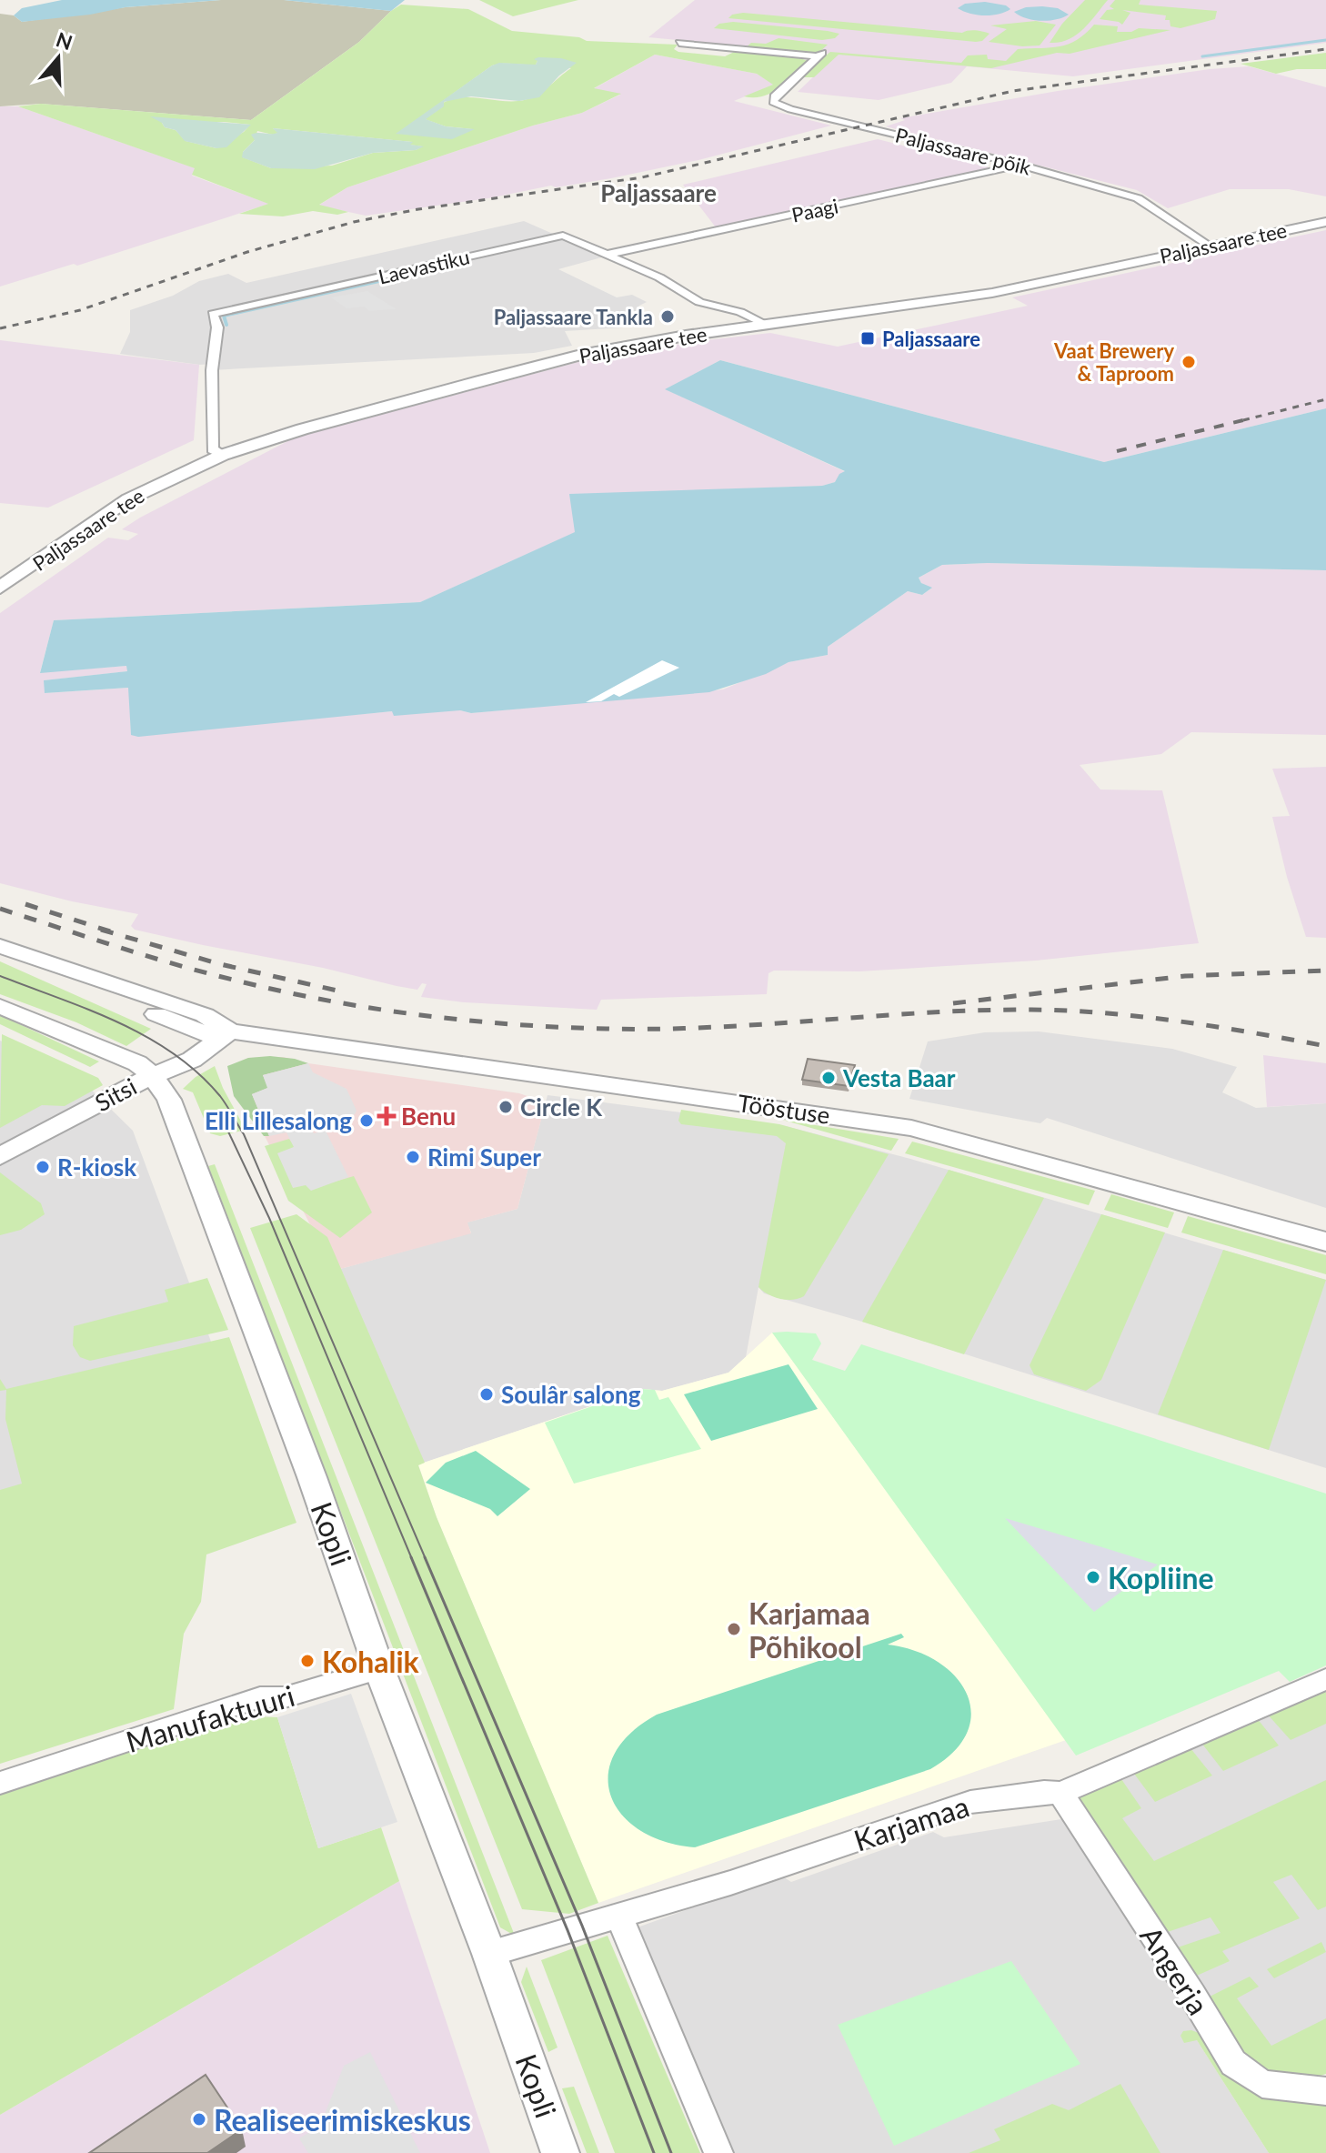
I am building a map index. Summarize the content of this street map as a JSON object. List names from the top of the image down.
{
  "streets": {
    "street": [
      "Paljassaare põik",
      "Paagi",
      "Paljassaare tee",
      "Laevastiku",
      "Sitsi",
      "Tööstuse",
      "Kopli",
      "Manufaktuuri",
      "Karjamaa",
      "Angerja"
    ]
  },
  "crossings": [
    ["Paljassaare põik", "Paagi"],
    ["Paljassaare põik", "Paljassaare tee"],
    ["Paagi", "Laevastiku"],
    ["Paljassaare tee", "Laevastiku"],
    ["Sitsi", "Tööstuse"],
    ["Sitsi", "Kopli"],
    ["Kopli", "Manufaktuuri"],
    ["Kopli", "Karjamaa"],
    ["Karjamaa", "Angerja"]
  ],
  "districts": ["Paljassaare"],
  "places": {
    "other": [
      "Paljassaare Tankla",
      "Vaat Brewery & Taproom",
      "Vesta Baar",
      "Circle K",
      "Elli Lillesalong",
      "Rimi Super",
      "R-kiosk",
      "Soulâr salong",
      "Kopliine",
      "Karjamaa Põhikool",
      "Kohalik",
      "Realiseerimiskeskus"
    ],
    "transit": ["Paljassaare"],
    "health": ["Benu"]
  },
  "north": "top"
}
